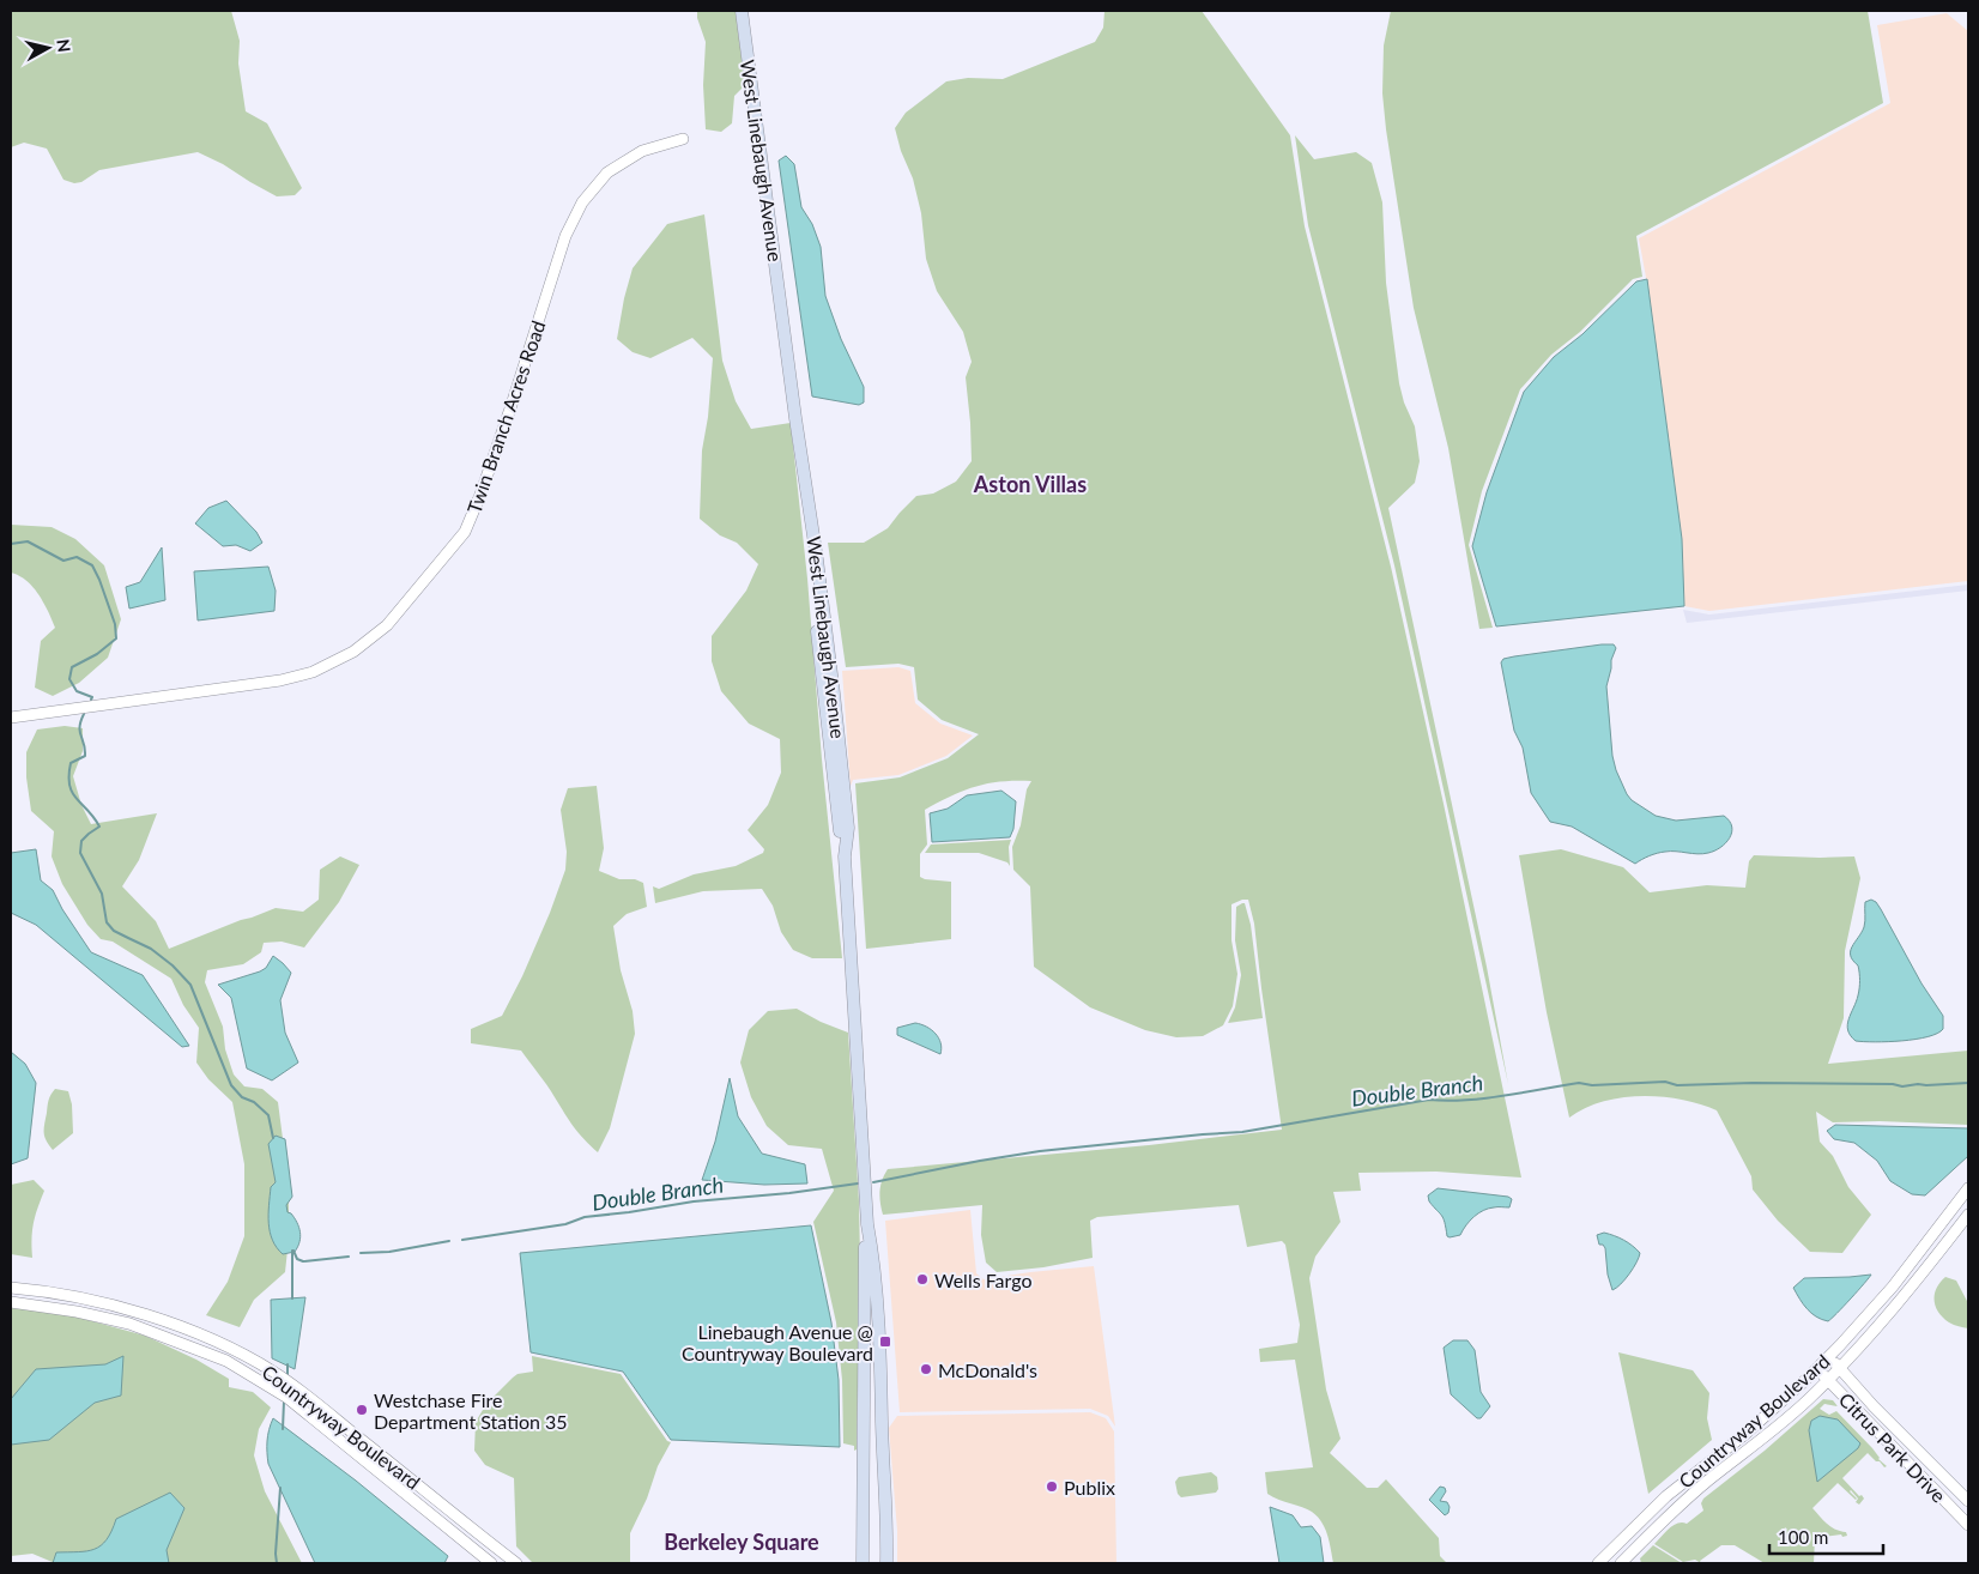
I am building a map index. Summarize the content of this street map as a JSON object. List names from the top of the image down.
{
  "streets": {
    "main road": ["West Linebaugh Avenue"],
    "street": ["Twin Branch Acres Road", "Countryway Boulevard", "Citrus Park Drive"]
  },
  "crossings": [
    ["Countryway Boulevard", "Citrus Park Drive"]
  ],
  "districts": ["Aston Villas", "Berkeley Square"],
  "water": ["Double Branch"],
  "places": {
    "other": [
      "Wells Fargo",
      "McDonald's",
      "Westchase Fire Department Station 35",
      "Publix"
    ],
    "transit": ["Linebaugh Avenue @ Countryway Boulevard"]
  },
  "scale_bar": "100 m",
  "north": "right"
}
